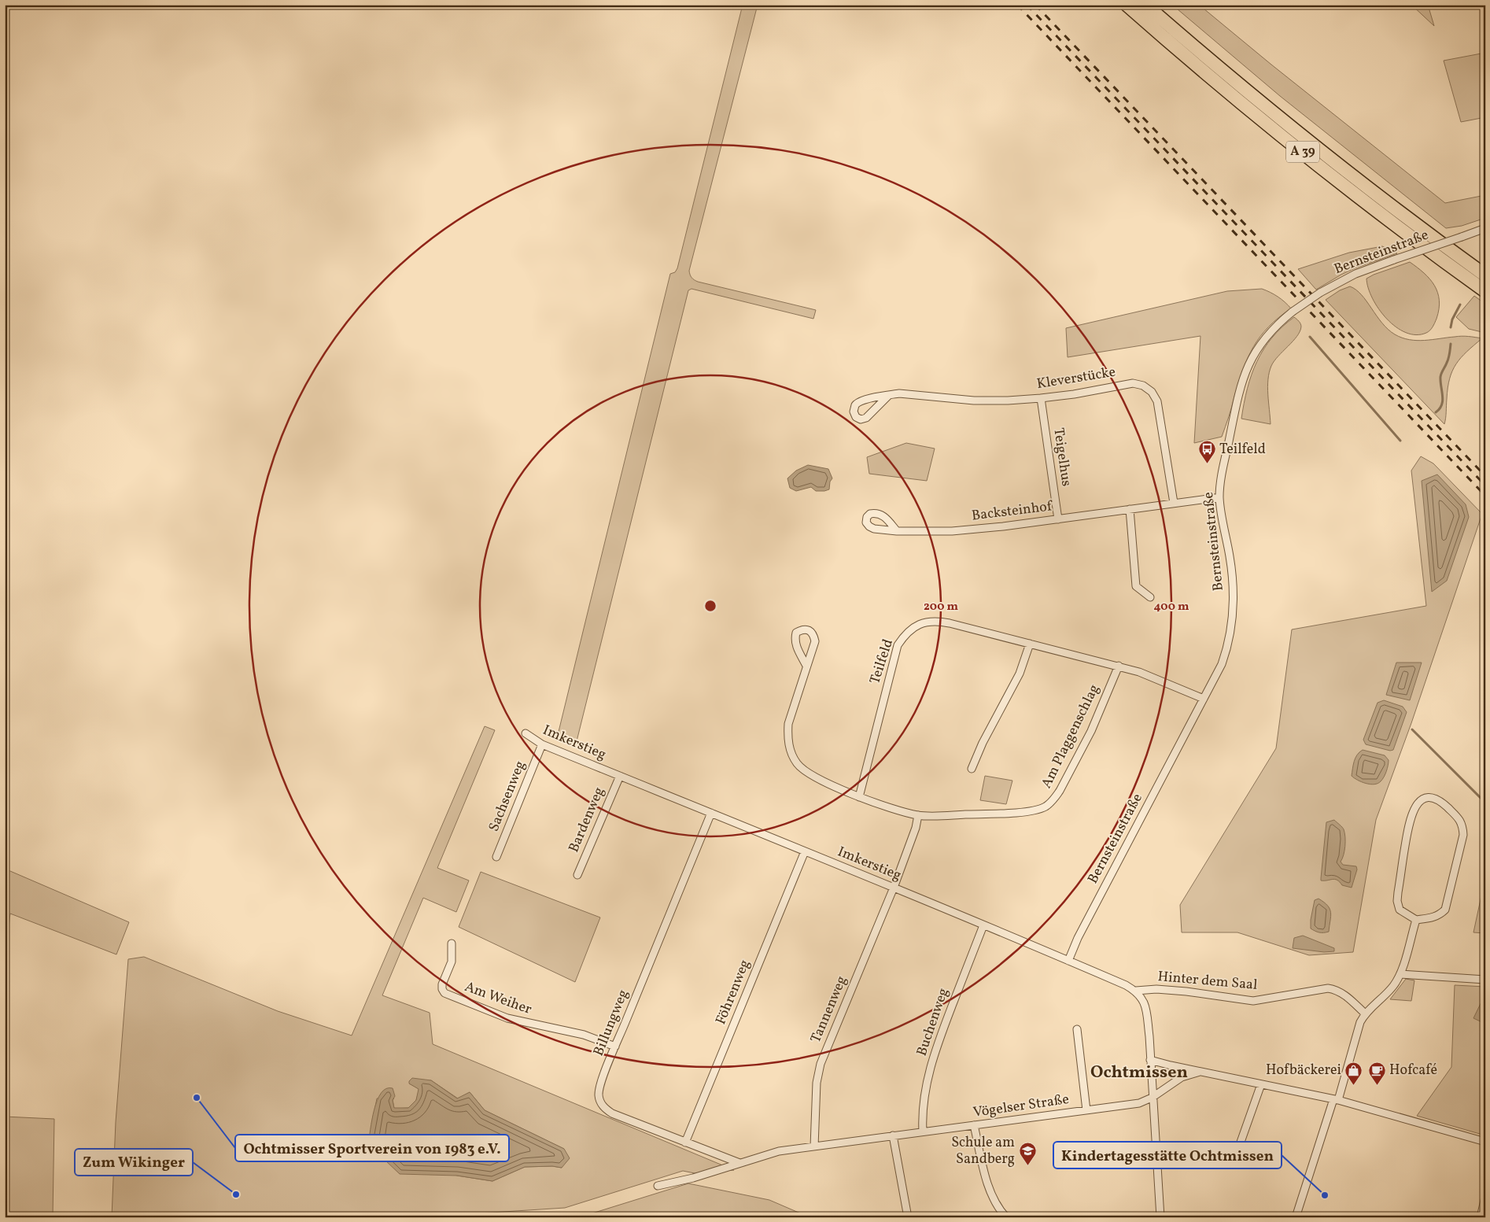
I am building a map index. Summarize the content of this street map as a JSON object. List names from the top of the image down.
{
  "streets": {
    "highway": ["A 39"],
    "street": [
      "Bernsteinstraße",
      "Kleverstücke",
      "Teigelhus",
      "Backsteinhof",
      "Teilfeld",
      "Am Plaggenschlag",
      "Imkerstieg",
      "Sachsenweg",
      "Bardenweg",
      "Hinter dem Saal",
      "Föhrenweg",
      "Am Weiher",
      "Tannenweg",
      "Buchenweg",
      "Billungweg",
      "Vögelser Straße"
    ]
  },
  "crossings": [
    ["Bernsteinstraße", "Backsteinhof"],
    ["Bernsteinstraße", "Teilfeld"],
    ["Bernsteinstraße", "Imkerstieg"],
    ["Kleverstücke", "Teigelhus"],
    ["Kleverstücke", "Backsteinhof"],
    ["Teigelhus", "Backsteinhof"],
    ["Teilfeld", "Am Plaggenschlag"],
    ["Imkerstieg", "Sachsenweg"],
    ["Imkerstieg", "Bardenweg"],
    ["Imkerstieg", "Hinter dem Saal"],
    ["Imkerstieg", "Föhrenweg"],
    ["Imkerstieg", "Tannenweg"],
    ["Imkerstieg", "Buchenweg"],
    ["Imkerstieg", "Billungweg"],
    ["Föhrenweg", "Billungweg"],
    ["Am Weiher", "Billungweg"],
    ["Tannenweg", "Vögelser Straße"],
    ["Buchenweg", "Vögelser Straße"],
    ["Billungweg", "Vögelser Straße"]
  ],
  "districts": ["Ochtmissen"],
  "places": {
    "bus stop": ["Teilfeld"],
    "shop": ["Hofbäckerei"],
    "cafe": ["Hofcafé"],
    "other": ["Ochtmisser Sportverein von 1983 e.V.", "Zum Wikinger", "Kindertagesstätte Ochtmissen"],
    "school or university": ["Schule am Sandberg"]
  },
  "rings": ["200 m", "400 m"]
}
